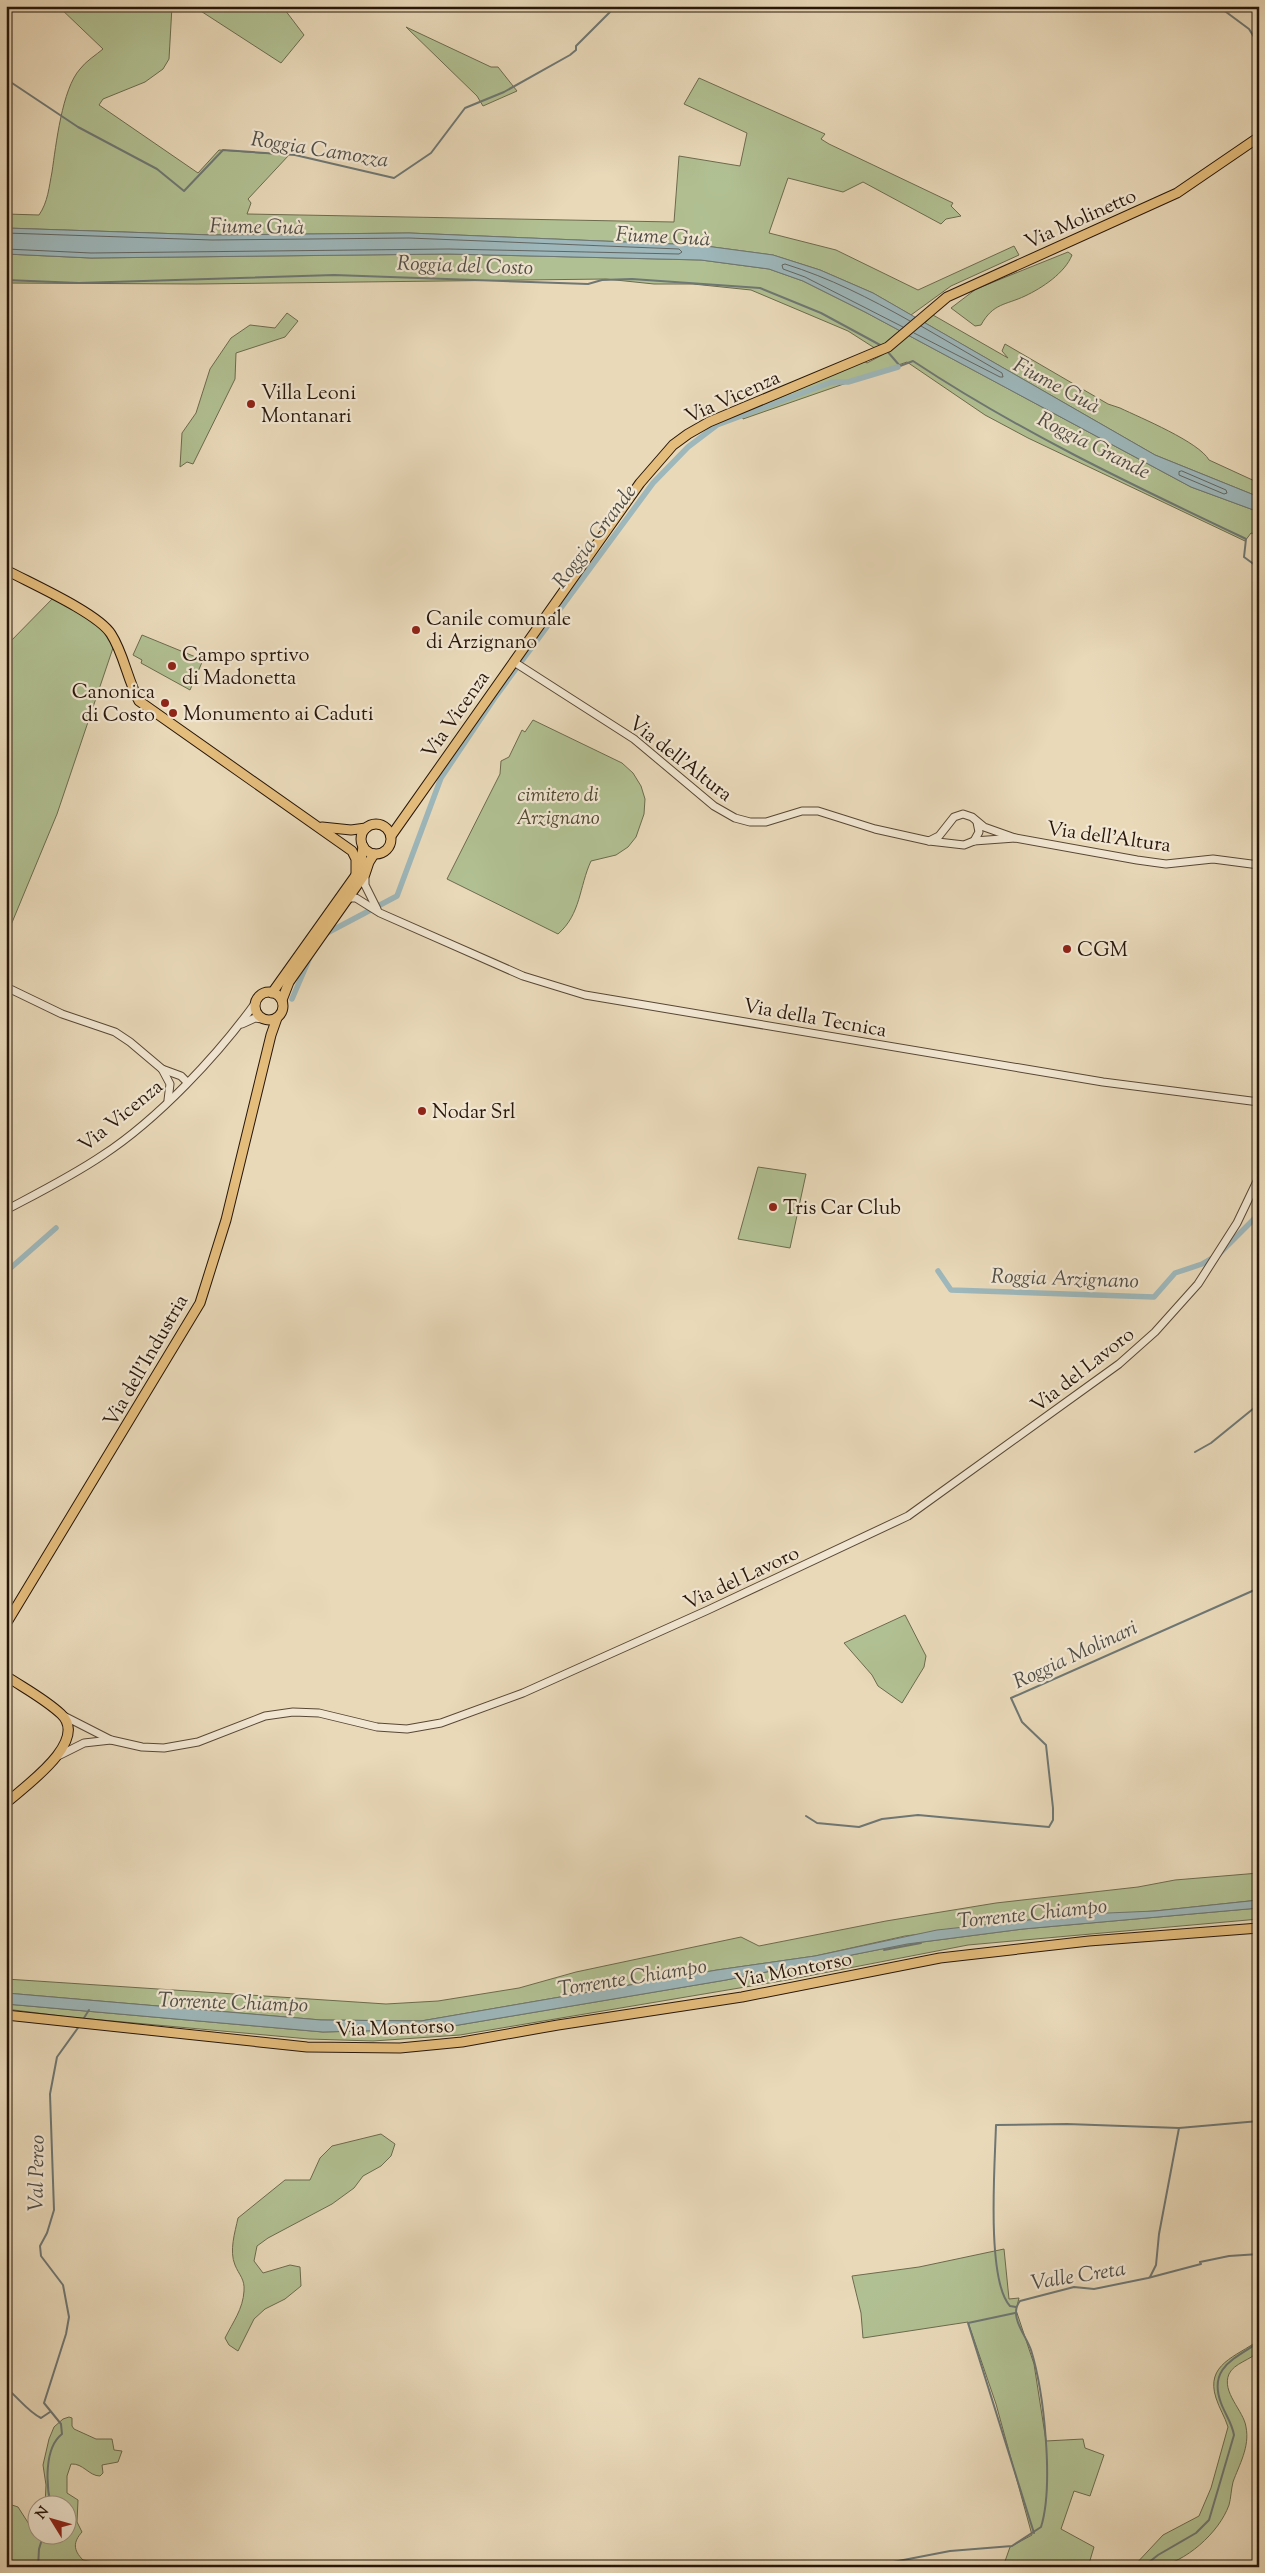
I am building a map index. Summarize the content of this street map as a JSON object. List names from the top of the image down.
{
  "streets": {
    "main road": [
      "Via Molinetto",
      "Via Vicenza",
      "Via dell'Industria",
      "Via Montorso"
    ],
    "street": ["Via dell'Altura", "Via della Tecnica", "Via del Lavoro"]
  },
  "crossings": [
    ["Via Molinetto", "Via Vicenza"],
    ["Via Vicenza", "Via dell'Altura"],
    ["Via Vicenza", "Via della Tecnica"],
    ["Via Vicenza", "Via dell'Industria"]
  ],
  "water": [
    "Roggia Camozza",
    "Fiume Guà",
    "Roggia del Costo",
    "Roggia Grande",
    "Roggia Arzignano",
    "Roggia Molinari",
    "Torrente Chiampo",
    "Val Pereo",
    "Valle Creta"
  ],
  "parks": ["cimitero di Arzignano"],
  "places": [
    "Villa Leoni Montanari",
    "Canile comunale di Arzignano",
    "Campo sprtivo di Madonetta",
    "Canonica di Costo",
    "Monumento ai Caduti",
    "CGM",
    "Nodar Srl",
    "Tris Car Club"
  ],
  "north": "top left"
}
